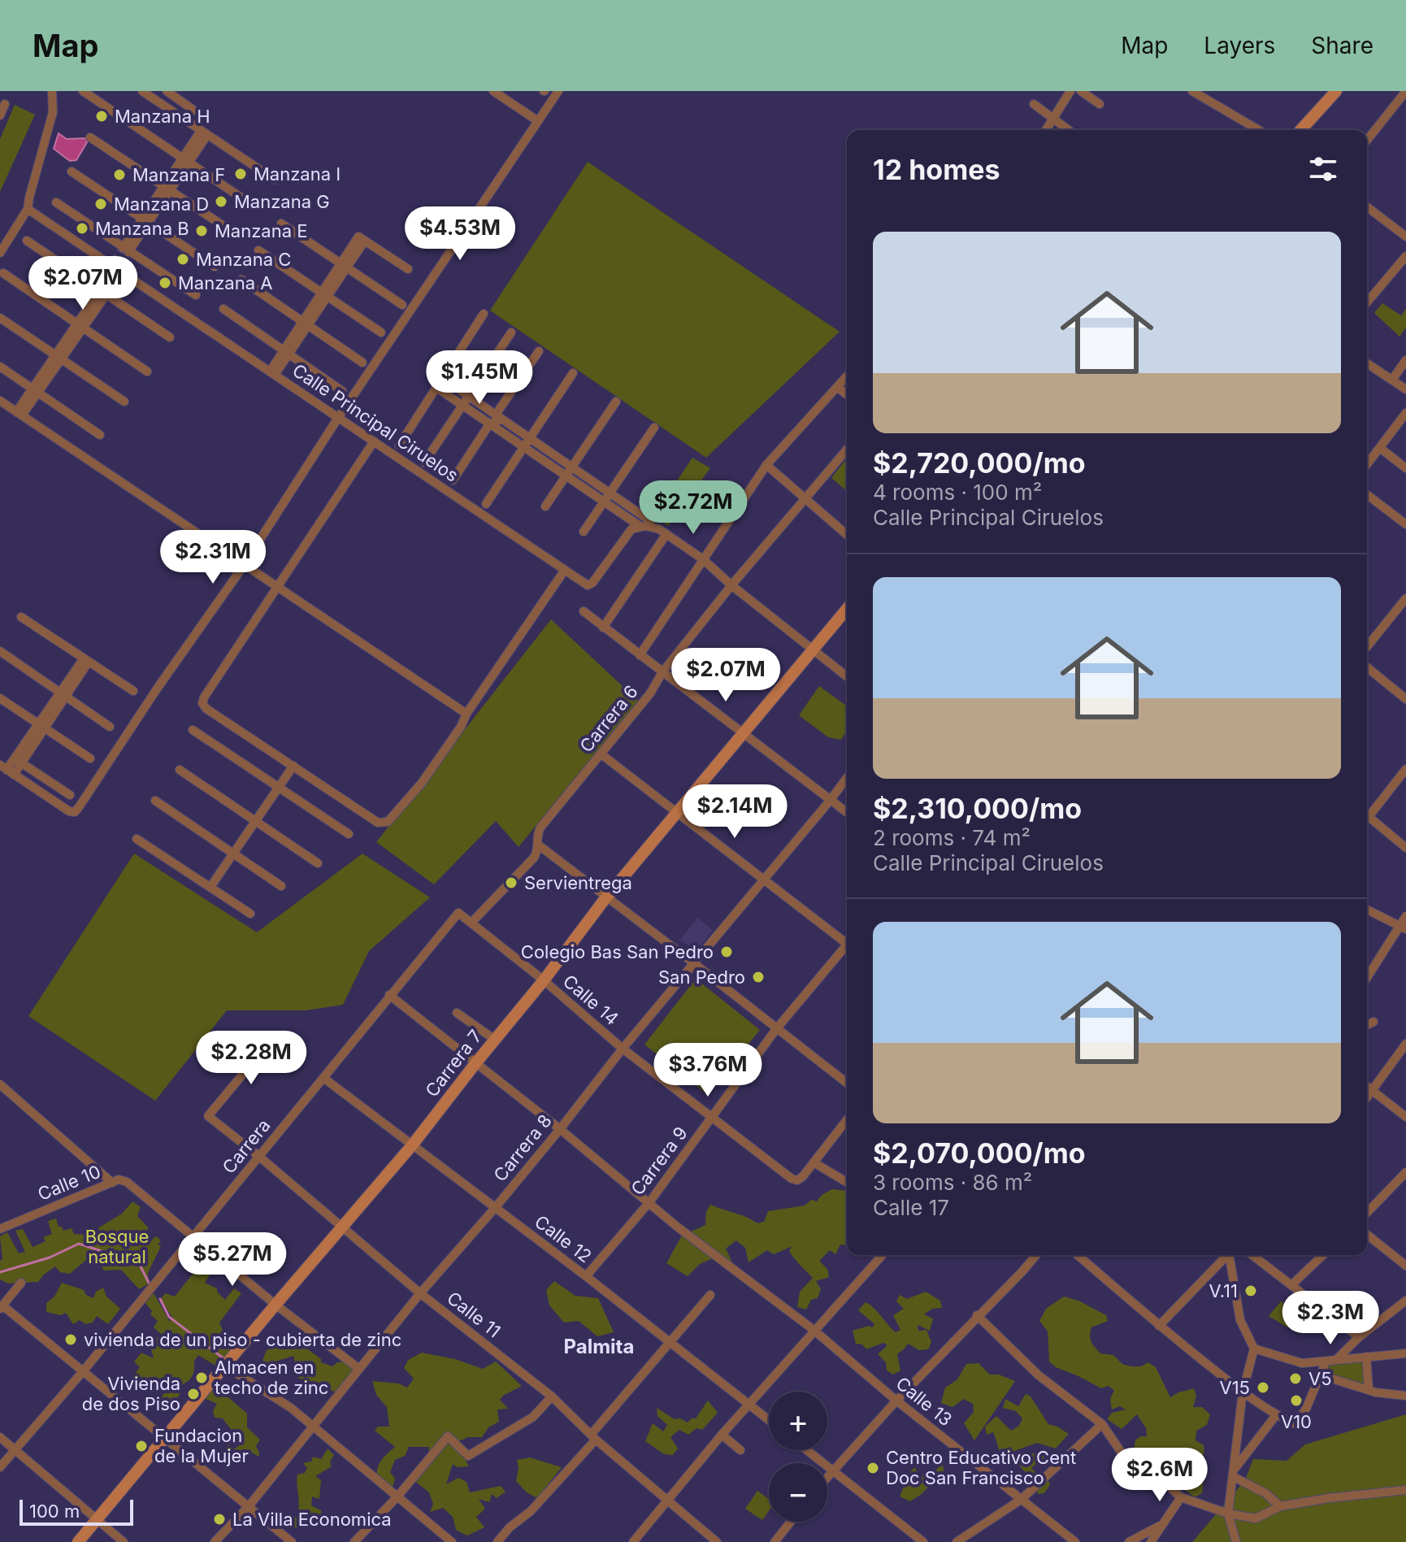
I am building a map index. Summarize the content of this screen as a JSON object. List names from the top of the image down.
{
  "streets": {
    "street": [
      "Calle Principal Ciruelos",
      "Carrera 6",
      "Calle 14",
      "Carrera 7",
      "Carrera",
      "Carrera 8",
      "Carrera 9",
      "Calle 10",
      "Calle 12",
      "Calle 11",
      "Calle 13"
    ]
  },
  "crossings": [
    ["Carrera 6", "Calle 14"],
    ["Calle 14", "Carrera 7"],
    ["Calle 14", "Carrera"],
    ["Calle 14", "Carrera 8"],
    ["Calle 14", "Carrera 9"],
    ["Carrera 7", "Calle 10"],
    ["Carrera 7", "Calle 12"],
    ["Carrera 7", "Calle 11"],
    ["Carrera", "Calle 10"],
    ["Carrera", "Calle 12"],
    ["Carrera", "Calle 11"],
    ["Carrera 8", "Calle 10"],
    ["Carrera 8", "Calle 12"],
    ["Carrera 8", "Calle 11"],
    ["Carrera 9", "Calle 12"],
    ["Carrera 9", "Calle 13"]
  ],
  "districts": ["Palmita"],
  "parks": ["Bosque natural"],
  "places": [
    "Manzana H",
    "Manzana I",
    "Manzana F",
    "Manzana G",
    "Manzana D",
    "Manzana B",
    "Manzana E",
    "Manzana C",
    "Manzana A",
    "Servientrega",
    "Colegio Bas San Pedro",
    "San Pedro",
    "V.11",
    "vivienda de un piso - cubierta de zinc",
    "Almacen en techo de zinc",
    "V5",
    "V15",
    "Vivienda de dos Piso",
    "V10",
    "Fundacion de la Mujer",
    "Centro Educativo Cent Doc San Francisco",
    "La Villa Economica"
  ],
  "scale_bar": "100 m",
  "page": {
    "header": "Map",
    "nav": ["Map", "Layers", "Share"],
    "heading": "12 homes",
    "price": [
      "$4.53M",
      "$2.07M",
      "$1.45M",
      "$2.72M",
      "$2.31M",
      "$2.07M",
      "$2.14M",
      "$2.28M",
      "$3.76M",
      "$5.27M",
      "$2.3M",
      "$2.6M"
    ],
    "list": [
      {
        "name": "$2,720,000/mo",
        "note": "4 rooms · 100 m² · Calle Principal Ciruelos"
      },
      {
        "name": "$2,310,000/mo",
        "note": "2 rooms · 74 m² · Calle Principal Ciruelos"
      },
      {
        "name": "$2,070,000/mo",
        "note": "3 rooms · 86 m² · Calle 17"
      }
    ],
    "map_buttons": ["+", "−"],
    "scale": "100 m"
  }
}
